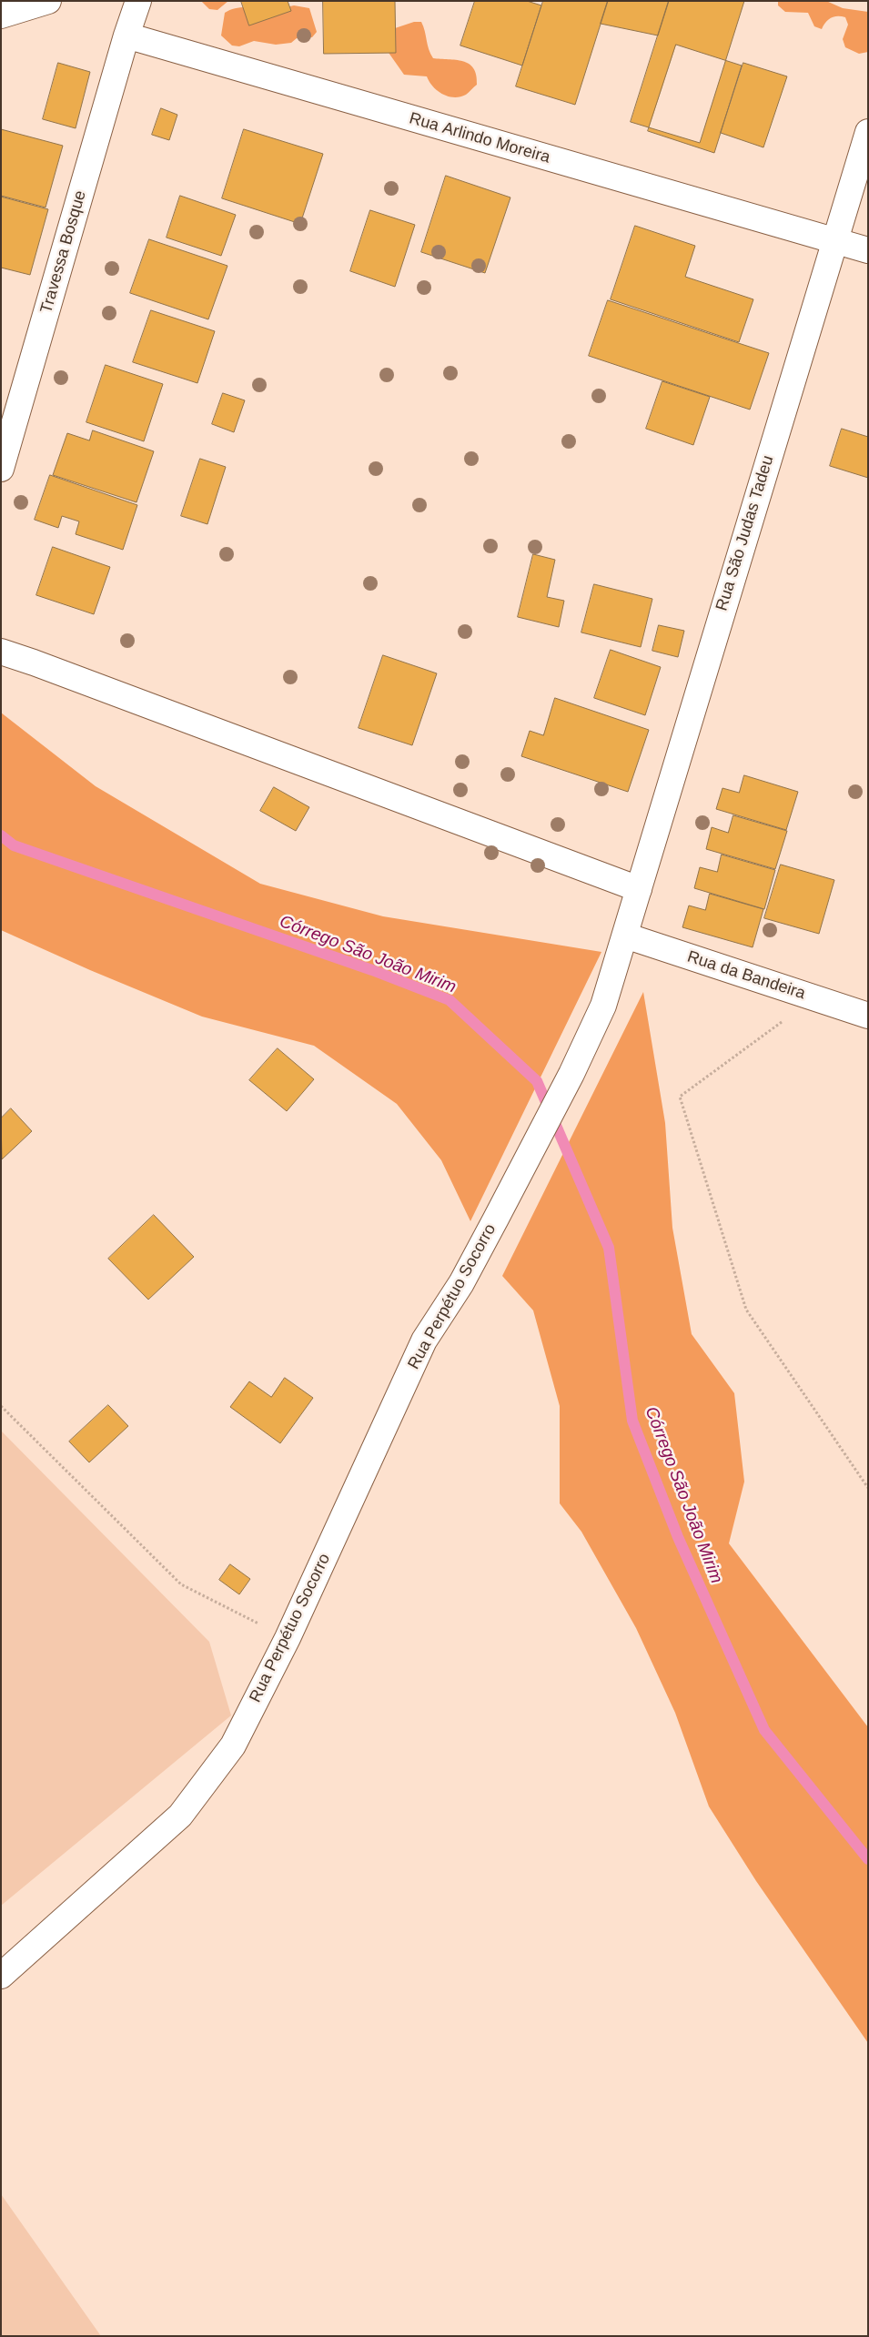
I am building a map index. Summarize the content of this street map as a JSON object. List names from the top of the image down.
{
  "streets": {
    "street": [
      "Rua Arlindo Moreira",
      "Travessa Bosque",
      "Rua São Judas Tadeu",
      "Rua da Bandeira",
      "Rua Perpétuo Socorro"
    ]
  },
  "crossings": [
    ["Rua Arlindo Moreira", "Travessa Bosque"],
    ["Rua Arlindo Moreira", "Rua São Judas Tadeu"],
    ["Rua São Judas Tadeu", "Rua da Bandeira"],
    ["Rua São Judas Tadeu", "Rua Perpétuo Socorro"]
  ],
  "water": ["Córrego São João Mirim"]
}
